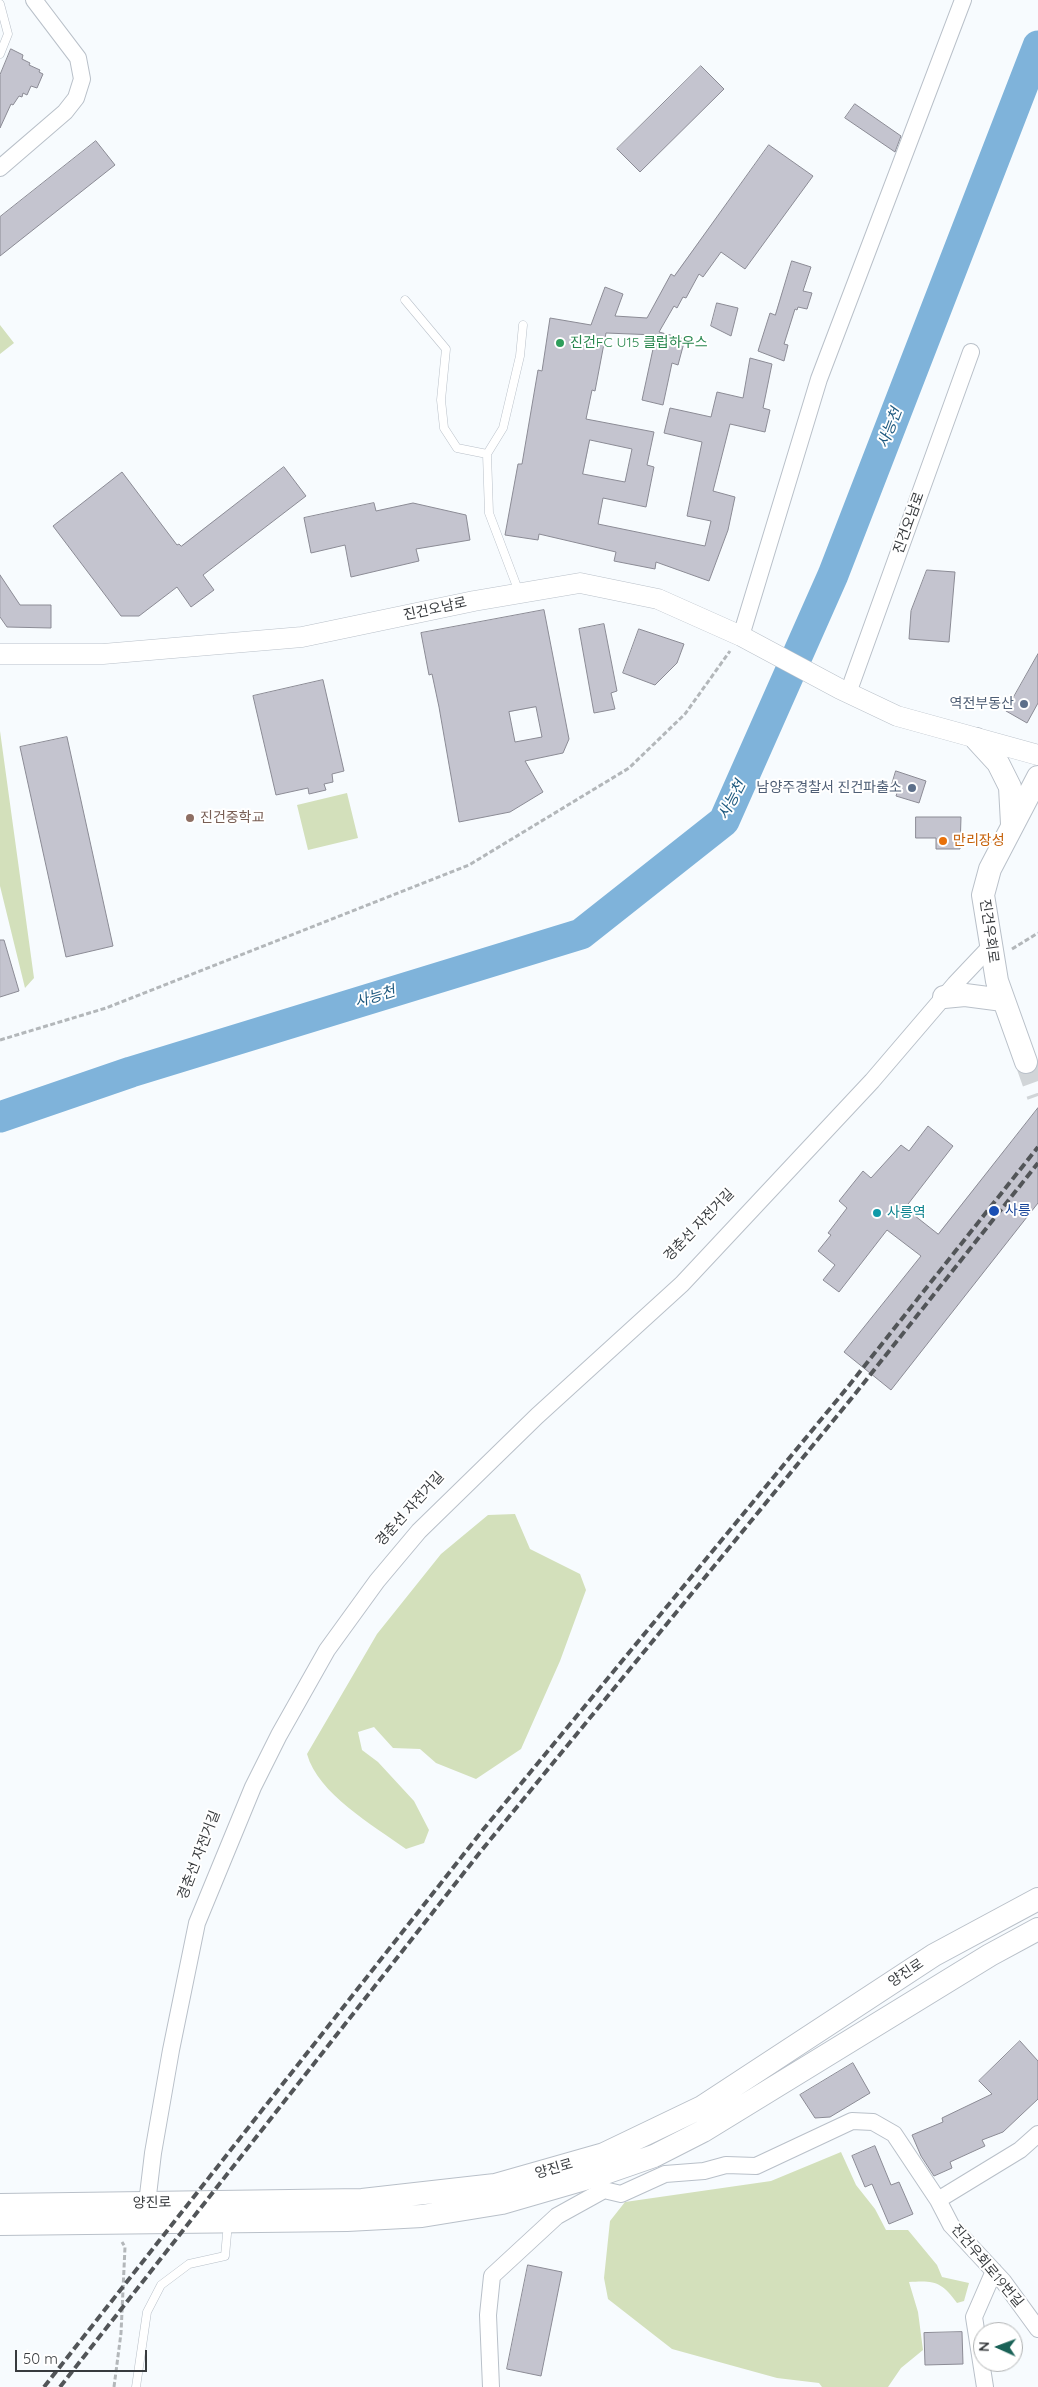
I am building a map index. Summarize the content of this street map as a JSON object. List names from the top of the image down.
{
  "streets": {
    "main road": ["진건우회로", "양진로"],
    "street": ["진건오남로", "진건우회로19번길"]
  },
  "water": ["사능천"],
  "places": [
    "진건FC U15 클럽하우스",
    "역전부동산",
    "남양주경찰서 진건파출소",
    "진건중학교",
    "만리장성",
    "사릉",
    "사릉역"
  ],
  "scale_bar": "50 m",
  "north": "left"
}
